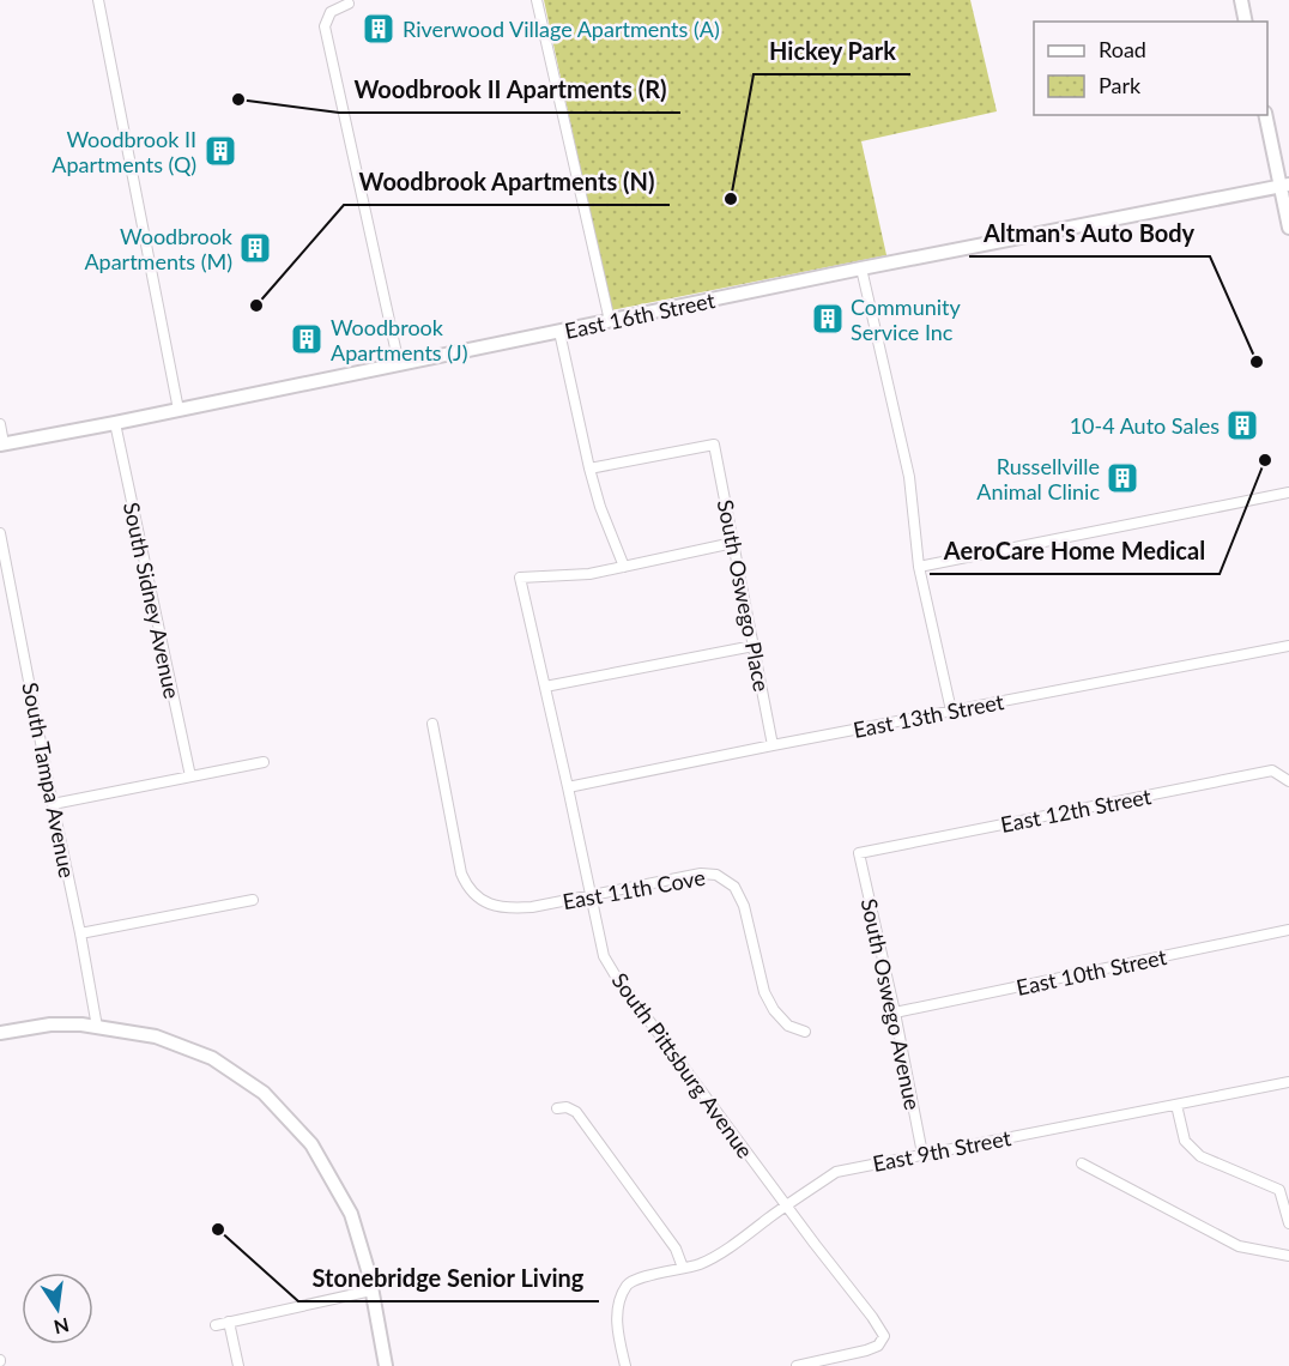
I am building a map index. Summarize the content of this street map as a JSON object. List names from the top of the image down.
{
  "streets": {
    "street": [
      "East 16th Street",
      "South Oswego Place",
      "South Sidney Avenue",
      "East 13th Street",
      "South Tampa Avenue",
      "East 12th Street",
      "East 11th Cove",
      "East 10th Street",
      "South Oswego Avenue",
      "South Pittsburg Avenue",
      "East 9th Street"
    ]
  },
  "crossings": [
    ["East 16th Street", "South Sidney Avenue"],
    ["South Oswego Place", "East 13th Street"],
    ["East 13th Street", "South Pittsburg Avenue"],
    ["East 12th Street", "South Oswego Avenue"],
    ["East 11th Cove", "South Pittsburg Avenue"],
    ["East 10th Street", "South Oswego Avenue"],
    ["South Oswego Avenue", "East 9th Street"],
    ["South Pittsburg Avenue", "East 9th Street"]
  ],
  "places": {
    "building": [
      "Riverwood Village Apartments (A)",
      "Woodbrook II Apartments (Q)",
      "Woodbrook Apartments (M)",
      "Community Service Inc",
      "Woodbrook Apartments (J)",
      "10-4 Auto Sales",
      "Russellville Animal Clinic"
    ],
    "other": [
      "Woodbrook II Apartments (R)",
      "Hickey Park",
      "Woodbrook Apartments (N)",
      "Altman's Auto Body",
      "AeroCare Home Medical",
      "Stonebridge Senior Living"
    ]
  },
  "legend": ["Road", "Park"],
  "north": "bottom"
}
